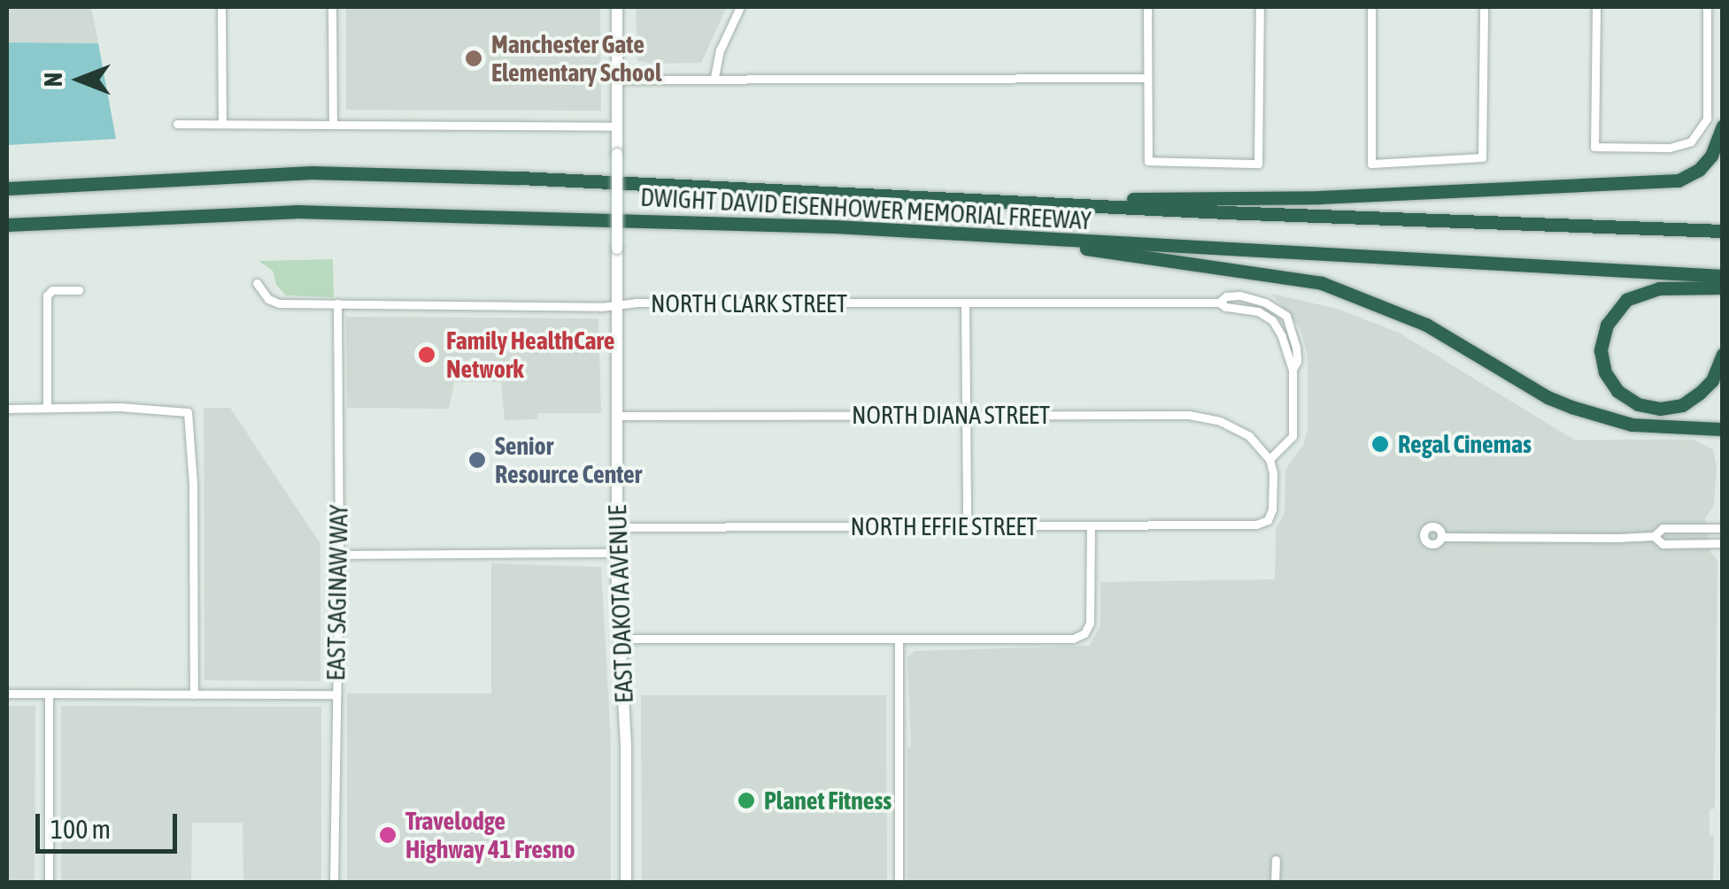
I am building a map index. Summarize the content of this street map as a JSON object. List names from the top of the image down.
{
  "streets": {
    "highway": ["DWIGHT DAVID EISENHOWER MEMORIAL FREEWAY"],
    "street": [
      "NORTH CLARK STREET",
      "NORTH DIANA STREET",
      "NORTH EFFIE STREET",
      "EAST SAGINAW WAY",
      "EAST DAKOTA AVENUE"
    ]
  },
  "crossings": [
    ["NORTH CLARK STREET", "EAST SAGINAW WAY"],
    ["NORTH CLARK STREET", "EAST DAKOTA AVENUE"],
    ["NORTH DIANA STREET", "NORTH EFFIE STREET"],
    ["NORTH DIANA STREET", "EAST DAKOTA AVENUE"],
    ["NORTH EFFIE STREET", "EAST DAKOTA AVENUE"]
  ],
  "places": [
    "Manchester Gate Elementary School",
    "Family HealthCare Network",
    "Regal Cinemas",
    "Senior Resource Center",
    "Planet Fitness",
    "Travelodge Highway 41 Fresno"
  ],
  "scale_bar": "100 m",
  "north": "left"
}
